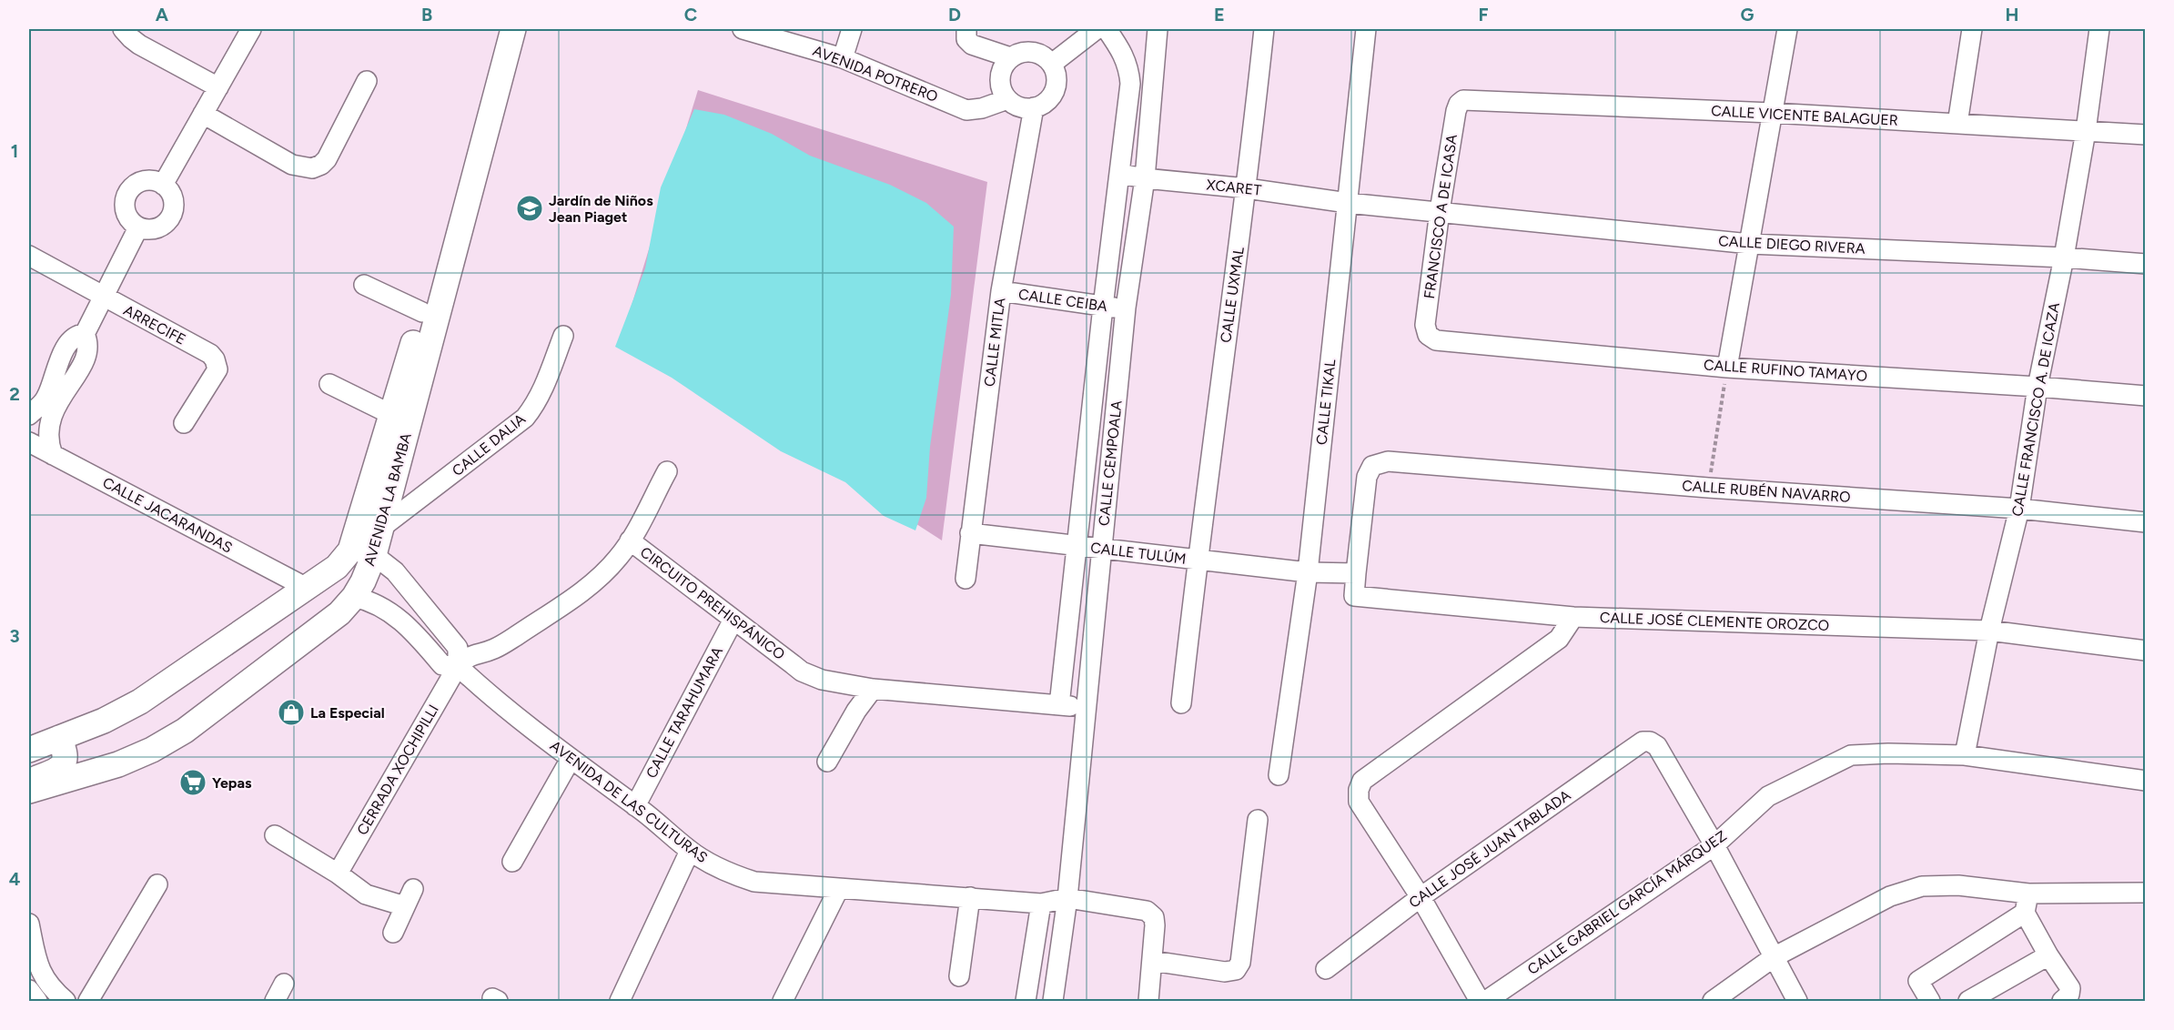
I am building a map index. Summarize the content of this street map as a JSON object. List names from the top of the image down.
{
  "streets": {
    "street": [
      "AVENIDA POTRERO",
      "CALLE VICENTE BALAGUER",
      "XCARET",
      "FRANCISCO A DE ICASA",
      "CALLE DIEGO RIVERA",
      "CALLE UXMAL",
      "CALLE CEIBA",
      "ARRECIFE",
      "CALLE MITLA",
      "CALLE RUFINO TAMAYO",
      "CALLE TIKAL",
      "CALLE FRANCISCO A. DE ICAZA",
      "CALLE DALIA",
      "CALLE CEMPOALA",
      "CALLE RUBÉN NAVARRO",
      "AVENIDA LA BAMBA",
      "CALLE JACARANDAS",
      "CALLE TULÚM",
      "CIRCUITO PREHISPÁNICO",
      "CALLE JOSÉ CLEMENTE OROZCO",
      "CALLE TARAHUMARA",
      "CERRADA XOCHIPILLI",
      "AVENIDA DE LAS CULTURAS",
      "CALLE JOSÉ JUAN TABLADA",
      "CALLE GABRIEL GARCÍA MÁRQUEZ"
    ]
  },
  "crossings": [
    ["AVENIDA POTRERO", "CALLE MITLA"],
    ["CALLE VICENTE BALAGUER", "FRANCISCO A DE ICASA"],
    ["CALLE VICENTE BALAGUER", "CALLE FRANCISCO A. DE ICAZA"],
    ["XCARET", "FRANCISCO A DE ICASA"],
    ["XCARET", "CALLE DIEGO RIVERA"],
    ["XCARET", "CALLE UXMAL"],
    ["XCARET", "CALLE TIKAL"],
    ["XCARET", "CALLE CEMPOALA"],
    ["FRANCISCO A DE ICASA", "CALLE DIEGO RIVERA"],
    ["FRANCISCO A DE ICASA", "CALLE RUFINO TAMAYO"],
    ["CALLE DIEGO RIVERA", "CALLE FRANCISCO A. DE ICAZA"],
    ["CALLE UXMAL", "CALLE TULÚM"],
    ["CALLE CEIBA", "CALLE MITLA"],
    ["CALLE CEIBA", "CALLE CEMPOALA"],
    ["CALLE MITLA", "CALLE TULÚM"],
    ["CALLE RUFINO TAMAYO", "CALLE FRANCISCO A. DE ICAZA"],
    ["CALLE TIKAL", "CALLE TULÚM"],
    ["CALLE FRANCISCO A. DE ICAZA", "CALLE RUBÉN NAVARRO"],
    ["CALLE FRANCISCO A. DE ICAZA", "CALLE JOSÉ CLEMENTE OROZCO"],
    ["CALLE FRANCISCO A. DE ICAZA", "CALLE GABRIEL GARCÍA MÁRQUEZ"],
    ["CALLE DALIA", "AVENIDA LA BAMBA"],
    ["CALLE CEMPOALA", "CALLE TULÚM"],
    ["CALLE CEMPOALA", "CIRCUITO PREHISPÁNICO"],
    ["CALLE CEMPOALA", "AVENIDA DE LAS CULTURAS"],
    ["CALLE RUBÉN NAVARRO", "CALLE JOSÉ CLEMENTE OROZCO"],
    ["AVENIDA LA BAMBA", "CALLE JACARANDAS"],
    ["AVENIDA LA BAMBA", "AVENIDA DE LAS CULTURAS"],
    ["CALLE JACARANDAS", "AVENIDA DE LAS CULTURAS"],
    ["CIRCUITO PREHISPÁNICO", "CALLE TARAHUMARA"],
    ["CIRCUITO PREHISPÁNICO", "CERRADA XOCHIPILLI"],
    ["CIRCUITO PREHISPÁNICO", "AVENIDA DE LAS CULTURAS"],
    ["CALLE TARAHUMARA", "AVENIDA DE LAS CULTURAS"],
    ["CERRADA XOCHIPILLI", "AVENIDA DE LAS CULTURAS"],
    ["CALLE JOSÉ JUAN TABLADA", "CALLE GABRIEL GARCÍA MÁRQUEZ"]
  ],
  "places": {
    "school or university": ["Jardín de Niños Jean Piaget"],
    "shop": ["La Especial"],
    "supermarket": ["Yepas"]
  },
  "grid": {
    "columns": [
      "A",
      "B",
      "C",
      "D",
      "E",
      "F",
      "G",
      "H"
    ],
    "rows": [
      "1",
      "2",
      "3",
      "4"
    ]
  }
}
